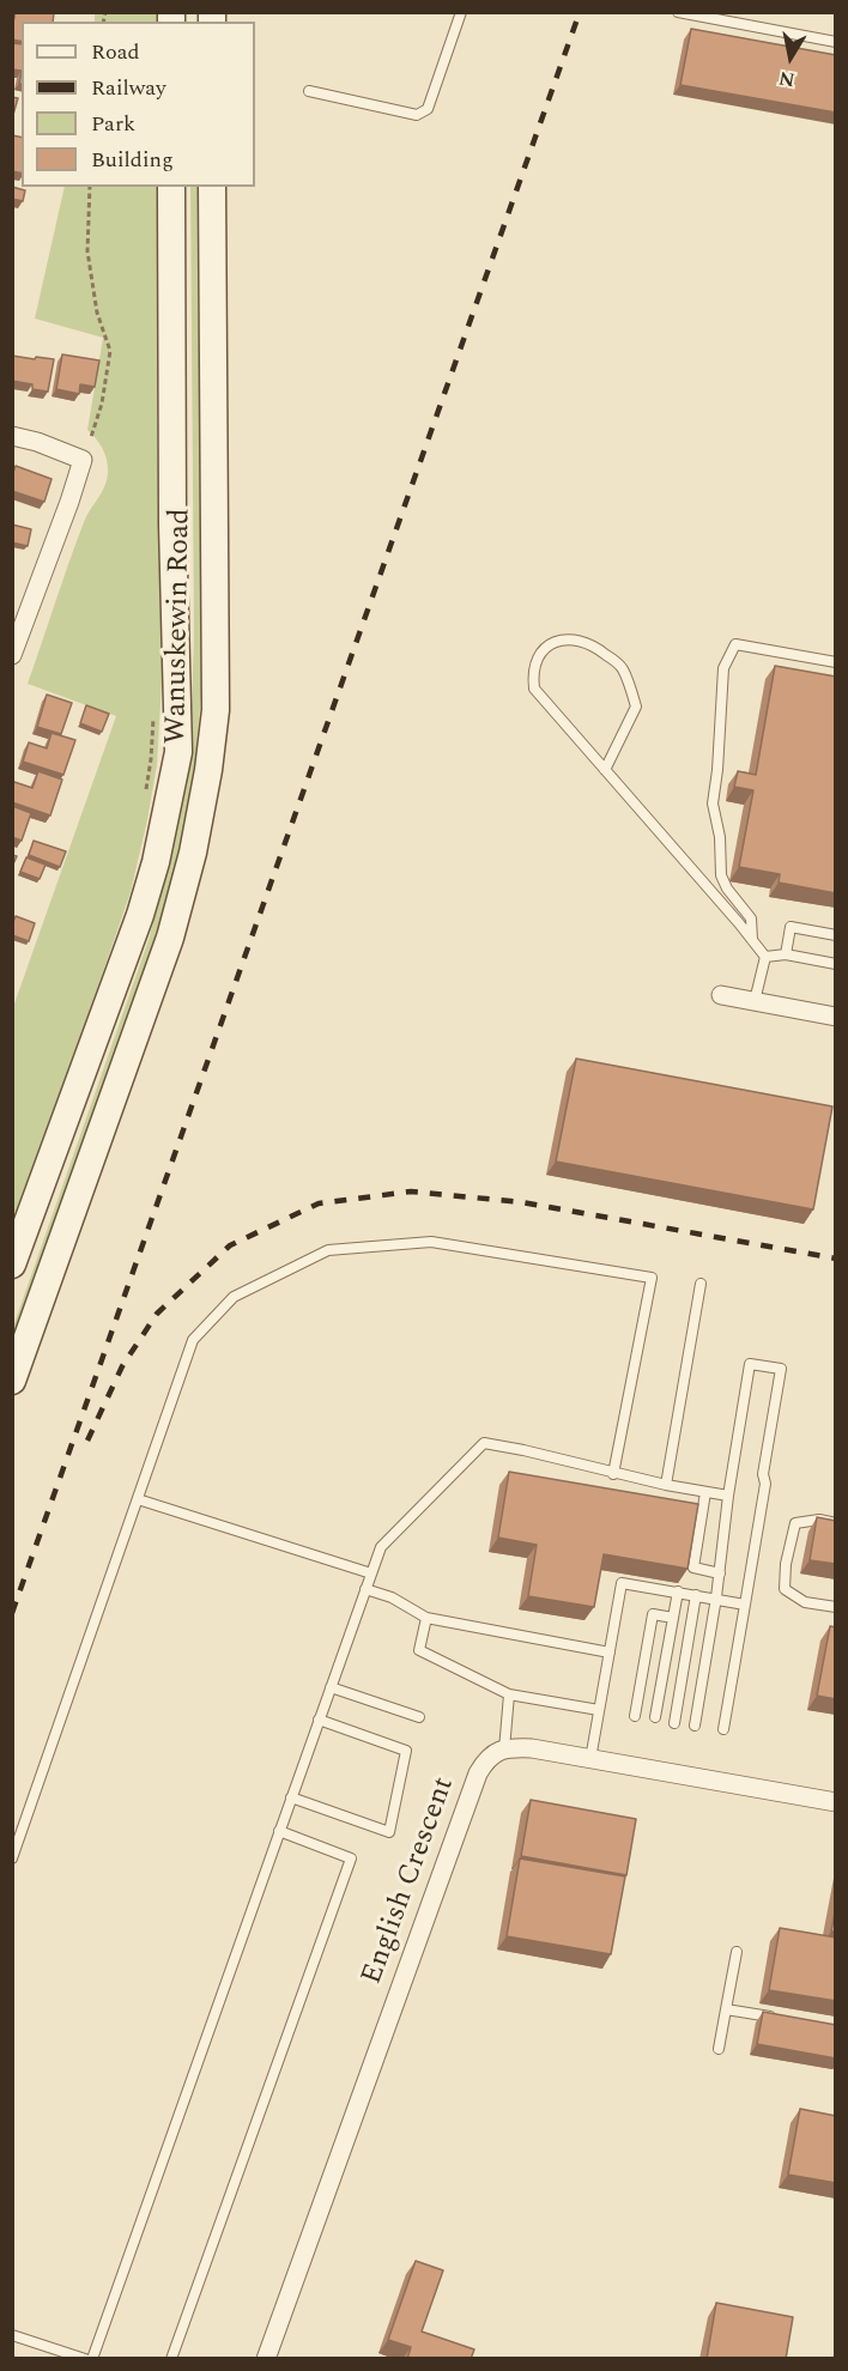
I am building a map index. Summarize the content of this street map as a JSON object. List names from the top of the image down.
{
  "streets": {
    "main road": ["Wanuskewin Road"],
    "street": ["English Crescent"]
  },
  "legend": [
    "Road",
    "Railway",
    "Park",
    "Building"
  ],
  "north": "bottom"
}
